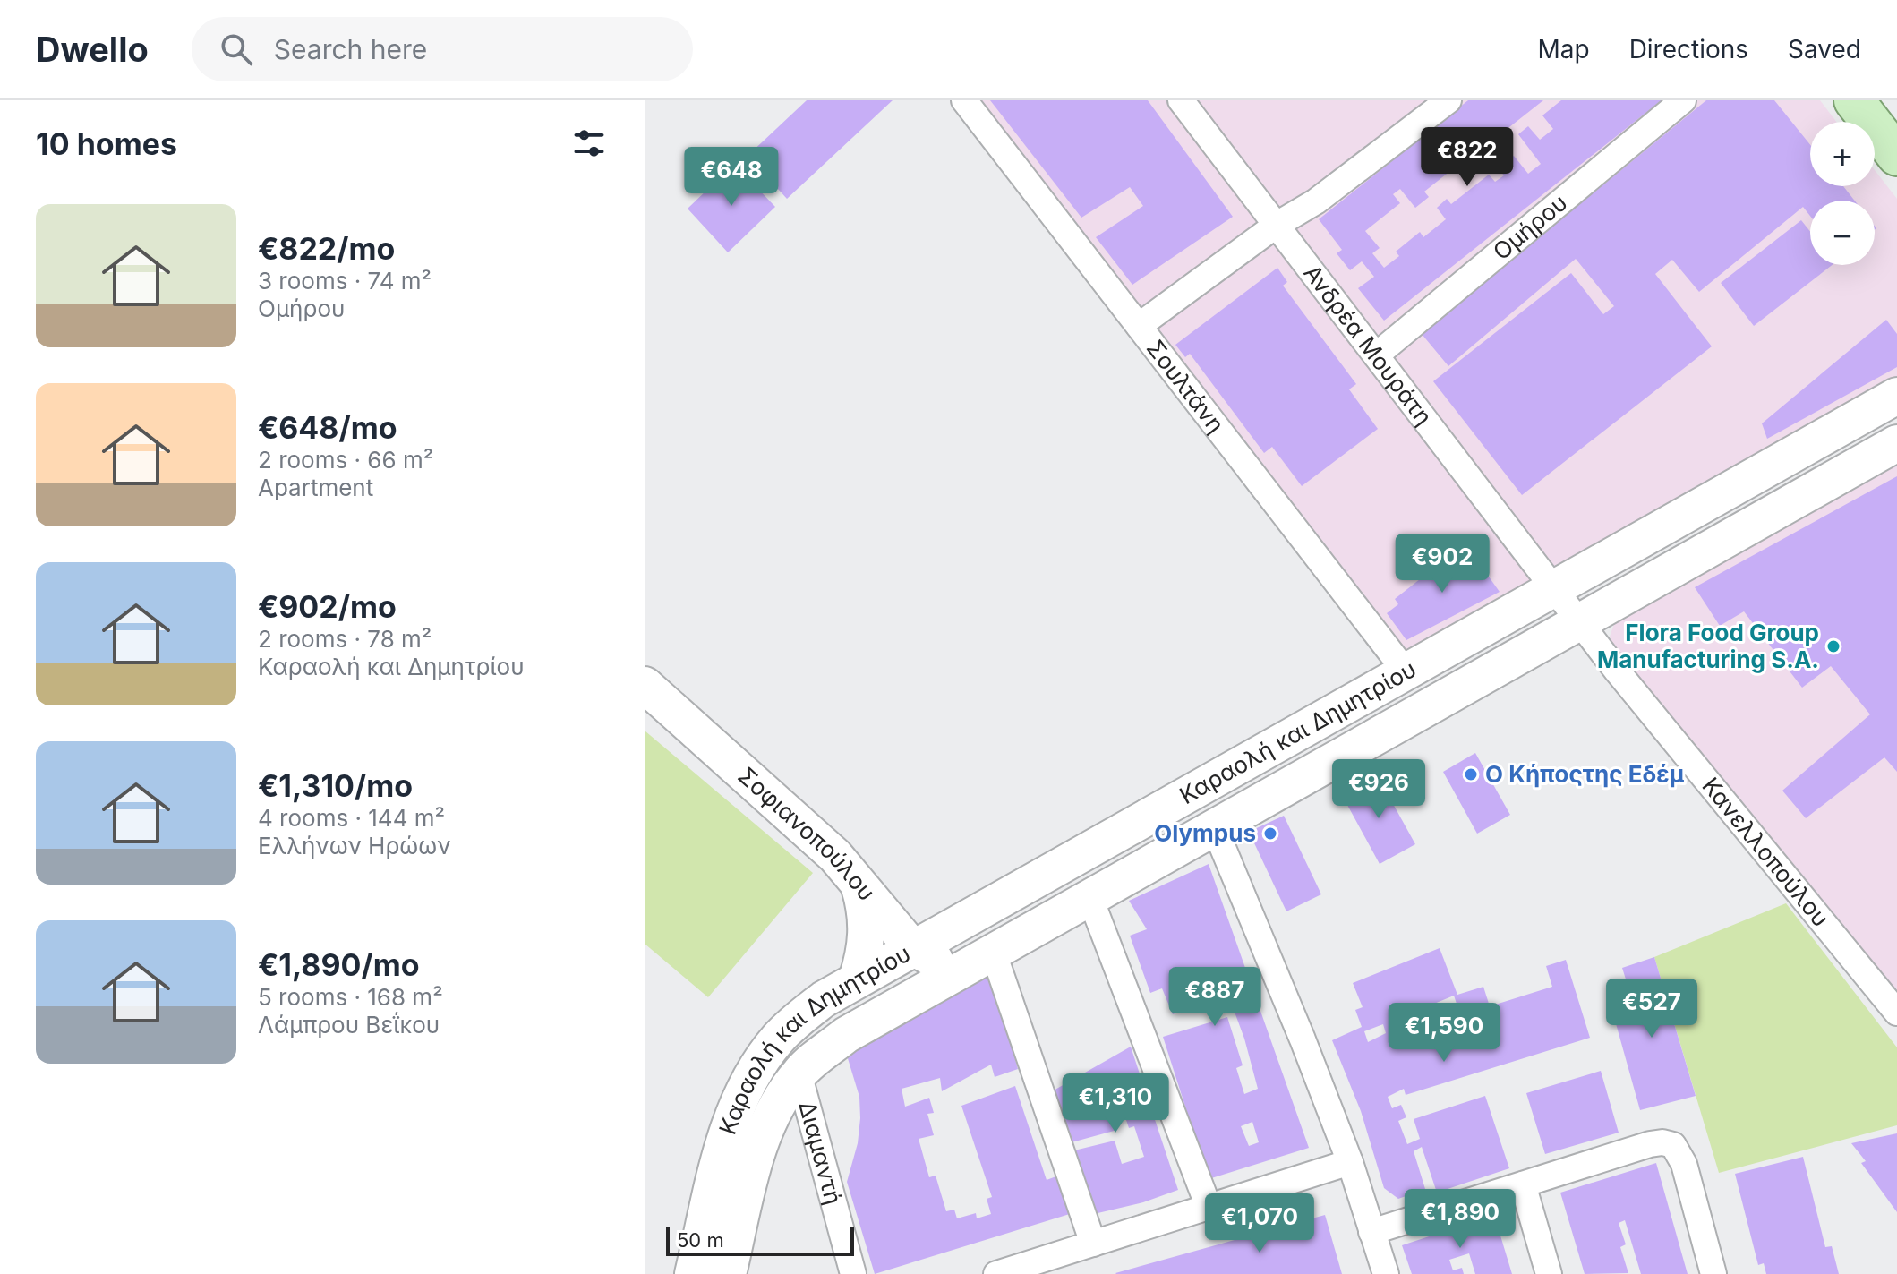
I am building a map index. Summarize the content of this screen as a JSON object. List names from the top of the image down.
{
  "streets": {
    "main road": ["Καραολή και Δημητρίου", "Σοφιανοπούλου"],
    "street": [
      "Ομήρου",
      "Ανδρέα Μουράτη",
      "Σουλτάνη",
      "Κανελλοπούλου",
      "Διαμαντή"
    ]
  },
  "crossings": [
    ["Ομήρου", "Ανδρέα Μουράτη"],
    ["Ανδρέα Μουράτη", "Καραολή και Δημητρίου"],
    ["Ανδρέα Μουράτη", "Κανελλοπούλου"],
    ["Σουλτάνη", "Καραολή και Δημητρίου"],
    ["Καραολή και Δημητρίου", "Σοφιανοπούλου"],
    ["Καραολή και Δημητρίου", "Κανελλοπούλου"],
    ["Καραολή και Δημητρίου", "Διαμαντή"]
  ],
  "places": ["Flora Food Group Manufacturing S.A.", "Ο Κήποςτης Εδέμ", "Olympus"],
  "scale_bar": "50 m",
  "page": {
    "header": "Dwello",
    "search": "Search here",
    "nav": ["Map", "Directions", "Saved"],
    "heading": "10 homes",
    "map_buttons": ["+", "−"],
    "price": [
      "€822",
      "€648",
      "€902",
      "€926",
      "€887",
      "€527",
      "€1,590",
      "€1,310",
      "€1,890",
      "€1,070"
    ],
    "list": [
      {
        "name": "€822/mo",
        "note": "3 rooms · 74 m² · Ομήρου"
      },
      {
        "name": "€648/mo",
        "note": "2 rooms · 66 m² · Apartment"
      },
      {
        "name": "€902/mo",
        "note": "2 rooms · 78 m² · Καραολή και Δημητρίου"
      },
      {
        "name": "€1,310/mo",
        "note": "4 rooms · 144 m² · Ελλήνων Ηρώων"
      },
      {
        "name": "€1,890/mo",
        "note": "5 rooms · 168 m² · Λάμπρου Βεΐκου"
      }
    ],
    "scale": "50 m"
  }
}
